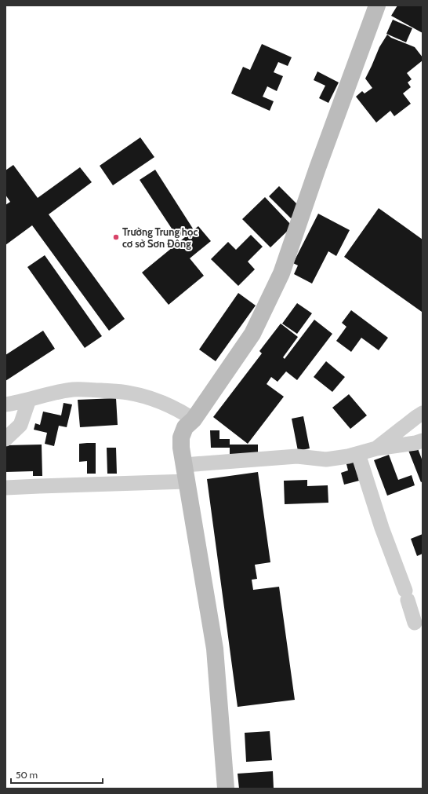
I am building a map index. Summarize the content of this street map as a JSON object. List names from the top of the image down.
{
  "places": ["Trường Trung học cơ sở Sơn Đông"],
  "scale_bar": "50 m"
}
